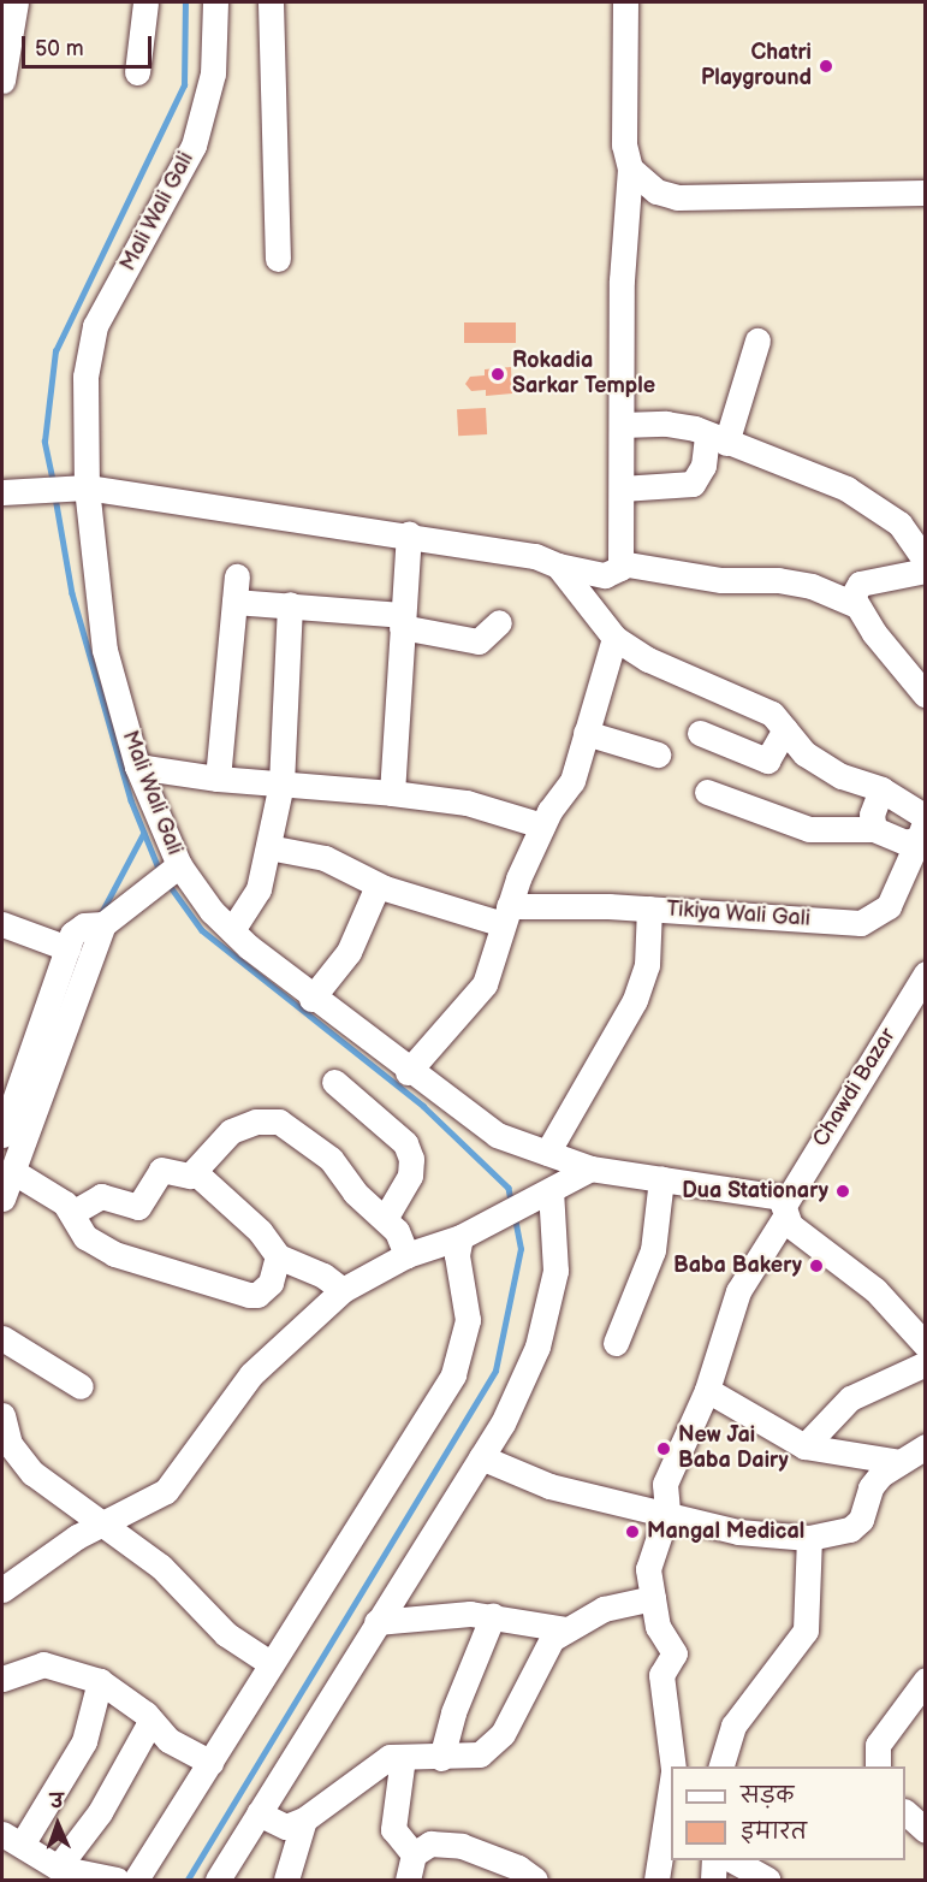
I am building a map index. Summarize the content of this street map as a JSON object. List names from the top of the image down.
{
  "streets": {
    "street": ["Mali Wali Gali", "Tikiya Wali Gali", "Chawdi Bazar"]
  },
  "crossings": [
    ["Mali Wali Gali", "Chawdi Bazar"]
  ],
  "places": [
    "Chatri Playground",
    "Rokadia Sarkar Temple",
    "Dua Stationary",
    "Baba Bakery",
    "New Jai Baba Dairy",
    "Mangal Medical"
  ],
  "legend": ["सड़क", "इमारत"],
  "scale_bar": "50 m",
  "north": "top"
}
